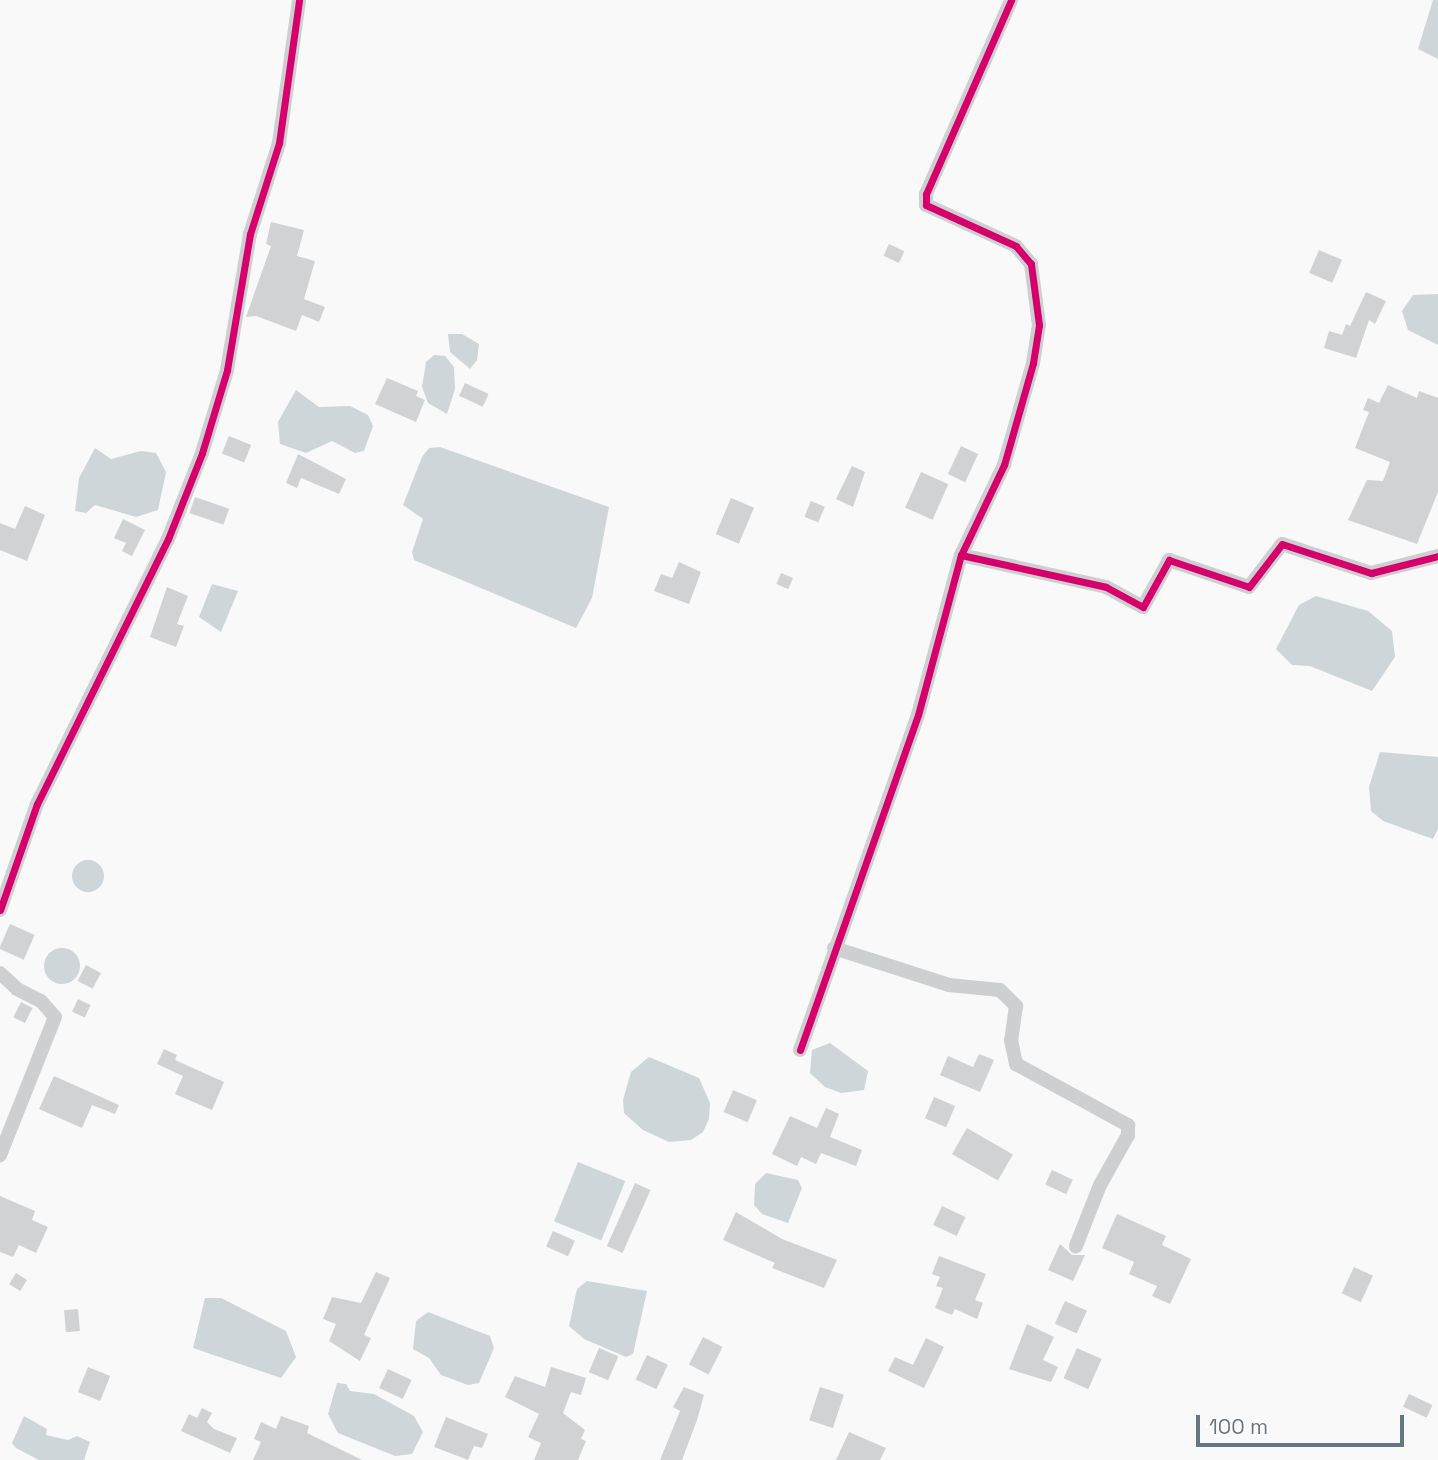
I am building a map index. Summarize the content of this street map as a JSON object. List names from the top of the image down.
{
  "scale_bar": "100 m"
}
